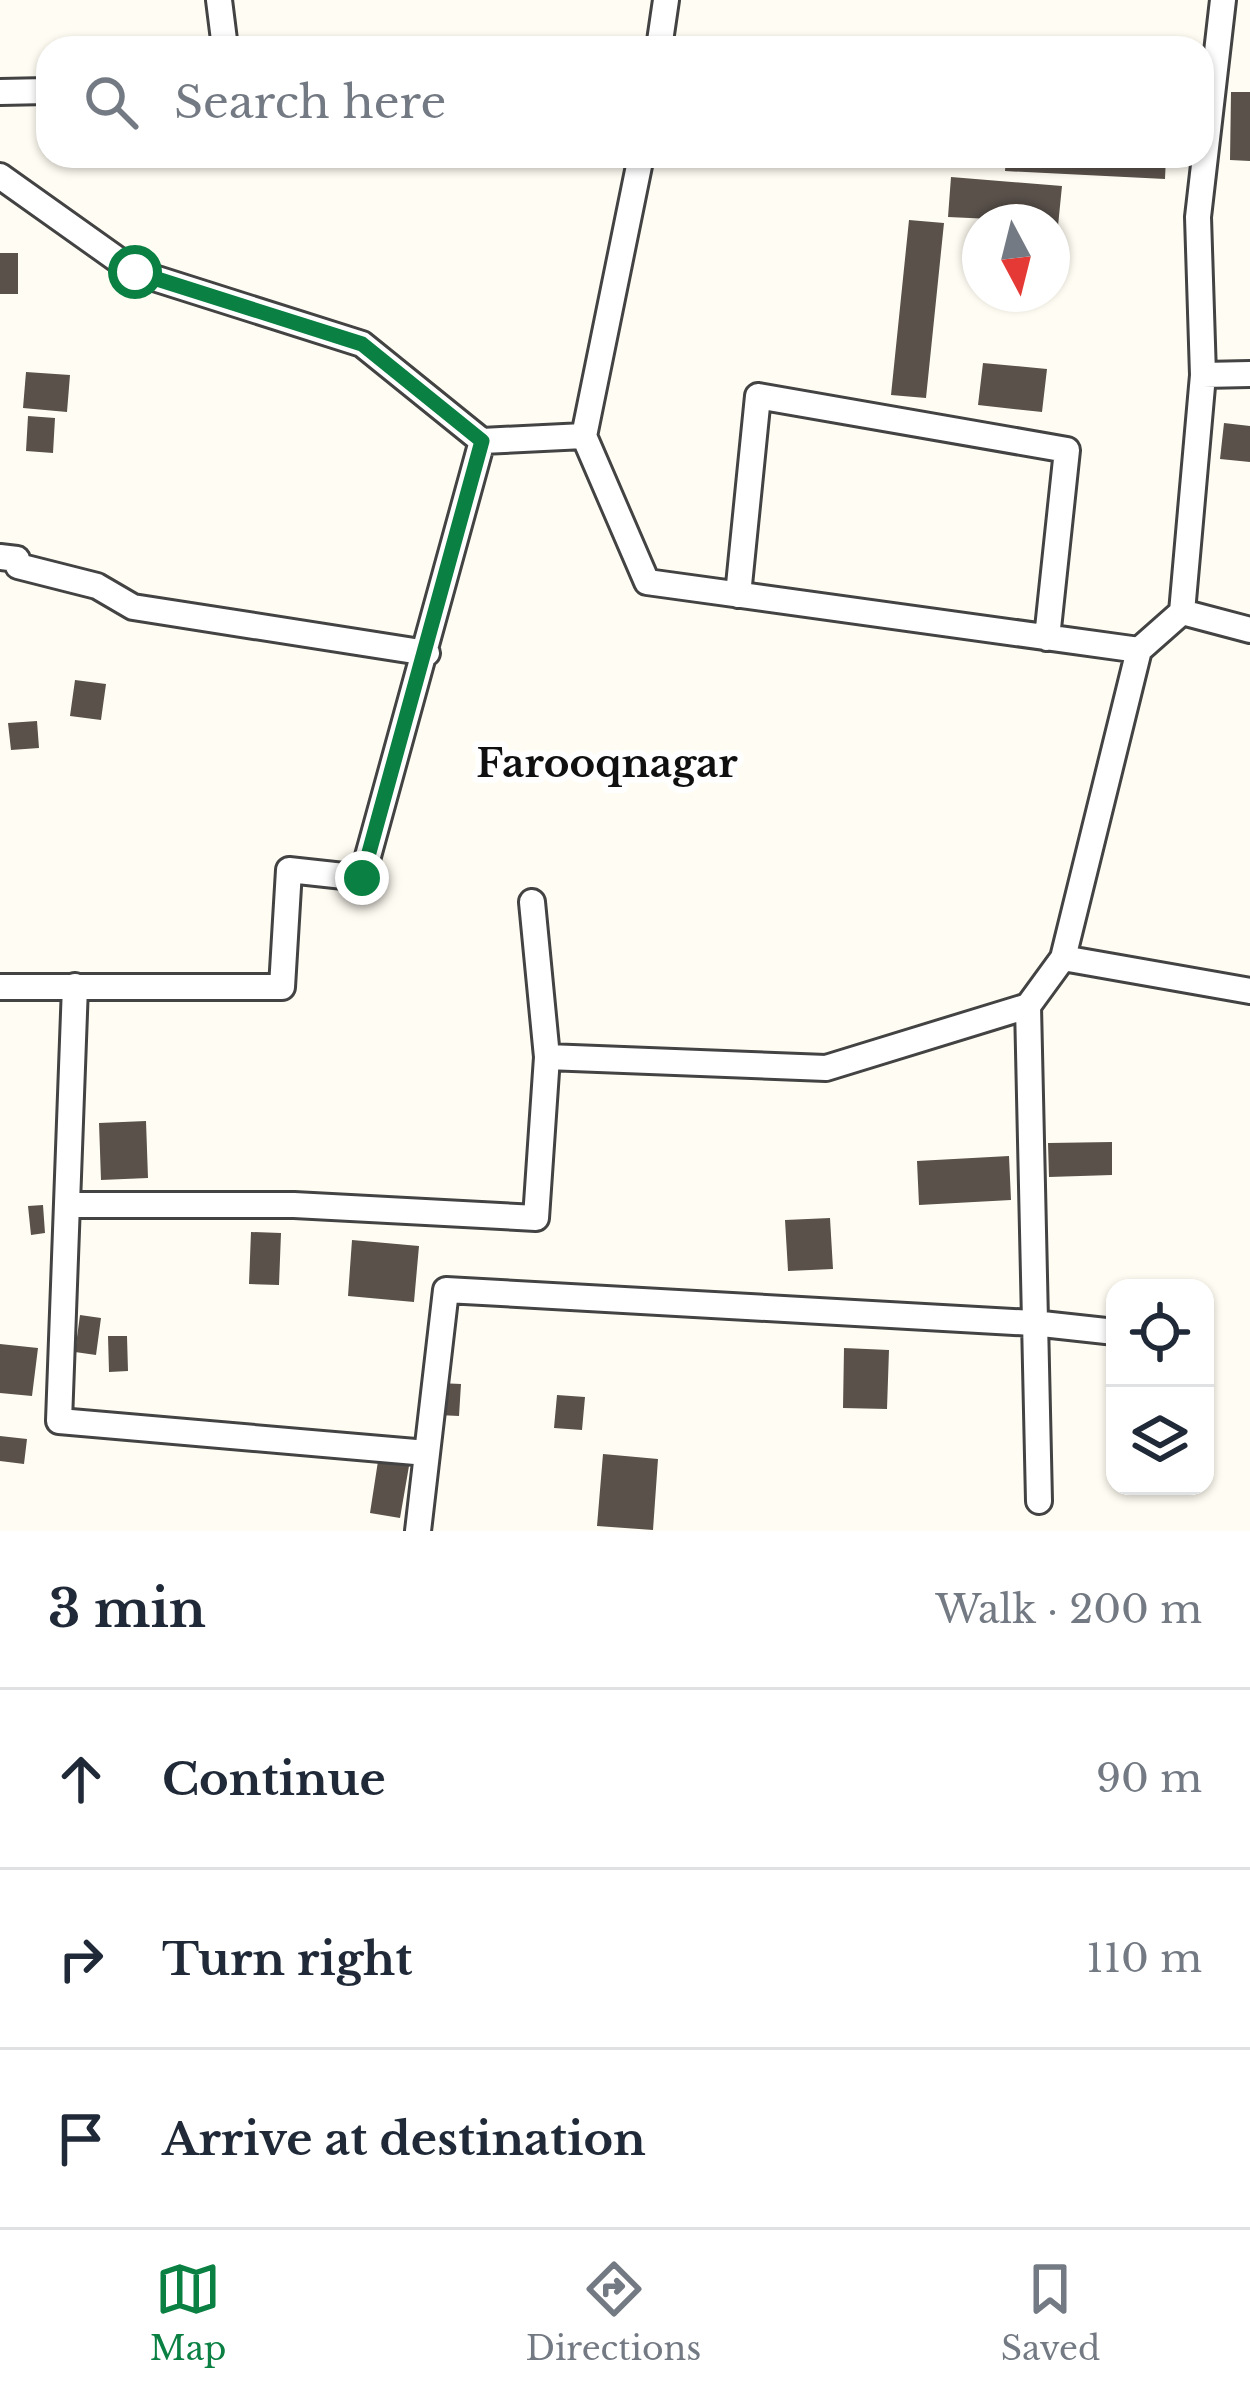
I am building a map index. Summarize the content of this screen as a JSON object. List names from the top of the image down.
{
  "districts": ["Farooqnagar"],
  "north": "bottom",
  "page": {
    "search": "Search here",
    "heading": ["3 min", "Walk · 200 m"],
    "list": [
      ["Continue", "90 m"],
      ["Turn right", "110 m"],
      "Arrive at destination"
    ],
    "nav": ["Map", "Directions", "Saved"]
  }
}
